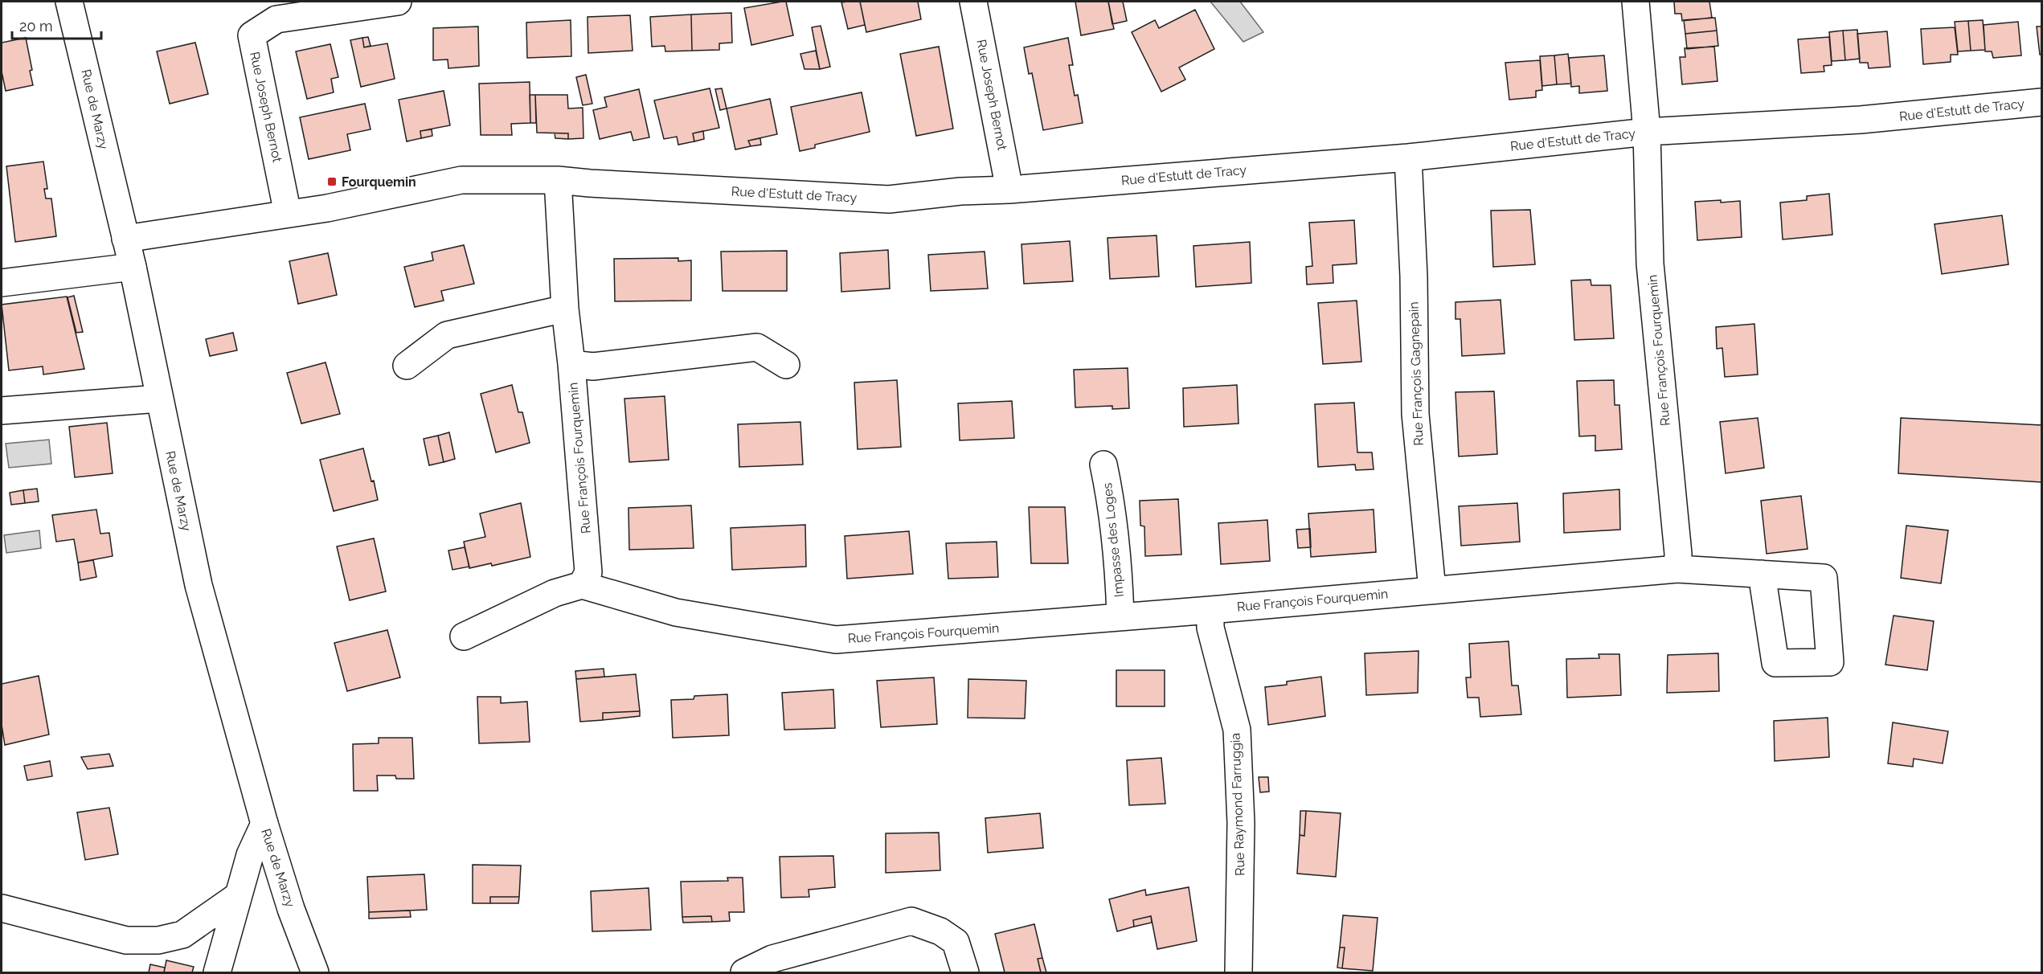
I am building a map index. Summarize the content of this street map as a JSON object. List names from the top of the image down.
{
  "streets": {
    "street": [
      "Rue Joseph Bernot",
      "Rue de Marzy",
      "Rue d'Estutt de Tracy",
      "Rue François Fourquemin",
      "Rue François Gagnepain",
      "Impasse des Loges",
      "Rue Raymond Farruggia"
    ]
  },
  "crossings": [
    ["Rue Joseph Bernot", "Rue d'Estutt de Tracy"],
    ["Rue de Marzy", "Rue d'Estutt de Tracy"],
    ["Rue d'Estutt de Tracy", "Rue François Fourquemin"],
    ["Rue d'Estutt de Tracy", "Rue François Gagnepain"],
    ["Rue François Fourquemin", "Rue François Gagnepain"],
    ["Rue François Fourquemin", "Impasse des Loges"],
    ["Rue François Fourquemin", "Rue Raymond Farruggia"]
  ],
  "places": {
    "transit": ["Fourquemin"]
  },
  "scale_bar": "20 m"
}
